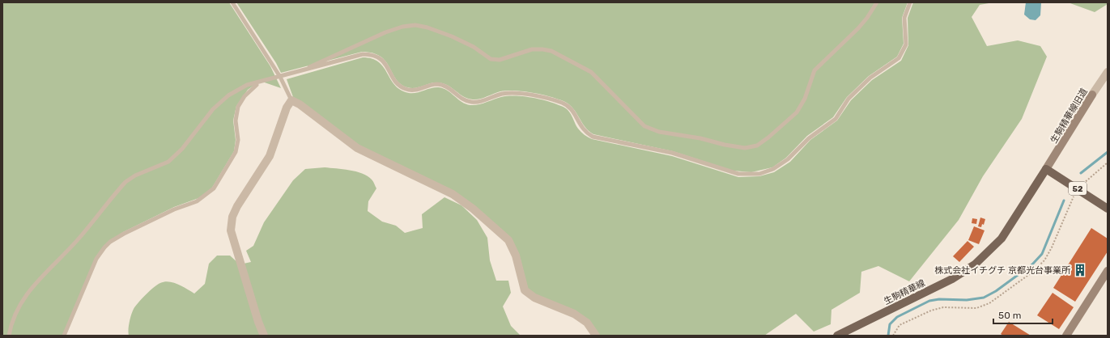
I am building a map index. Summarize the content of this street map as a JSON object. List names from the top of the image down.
{
  "streets": {
    "main road": ["52", "生駒精華線"],
    "street": ["生駒精華線旧道"]
  },
  "crossings": [
    ["生駒精華線旧道", "52"],
    ["生駒精華線旧道", "生駒精華線"],
    ["52", "生駒精華線"]
  ],
  "places": {
    "building": ["株式会社イチグチ 京都光台事業所"]
  },
  "scale_bar": "50 m"
}
